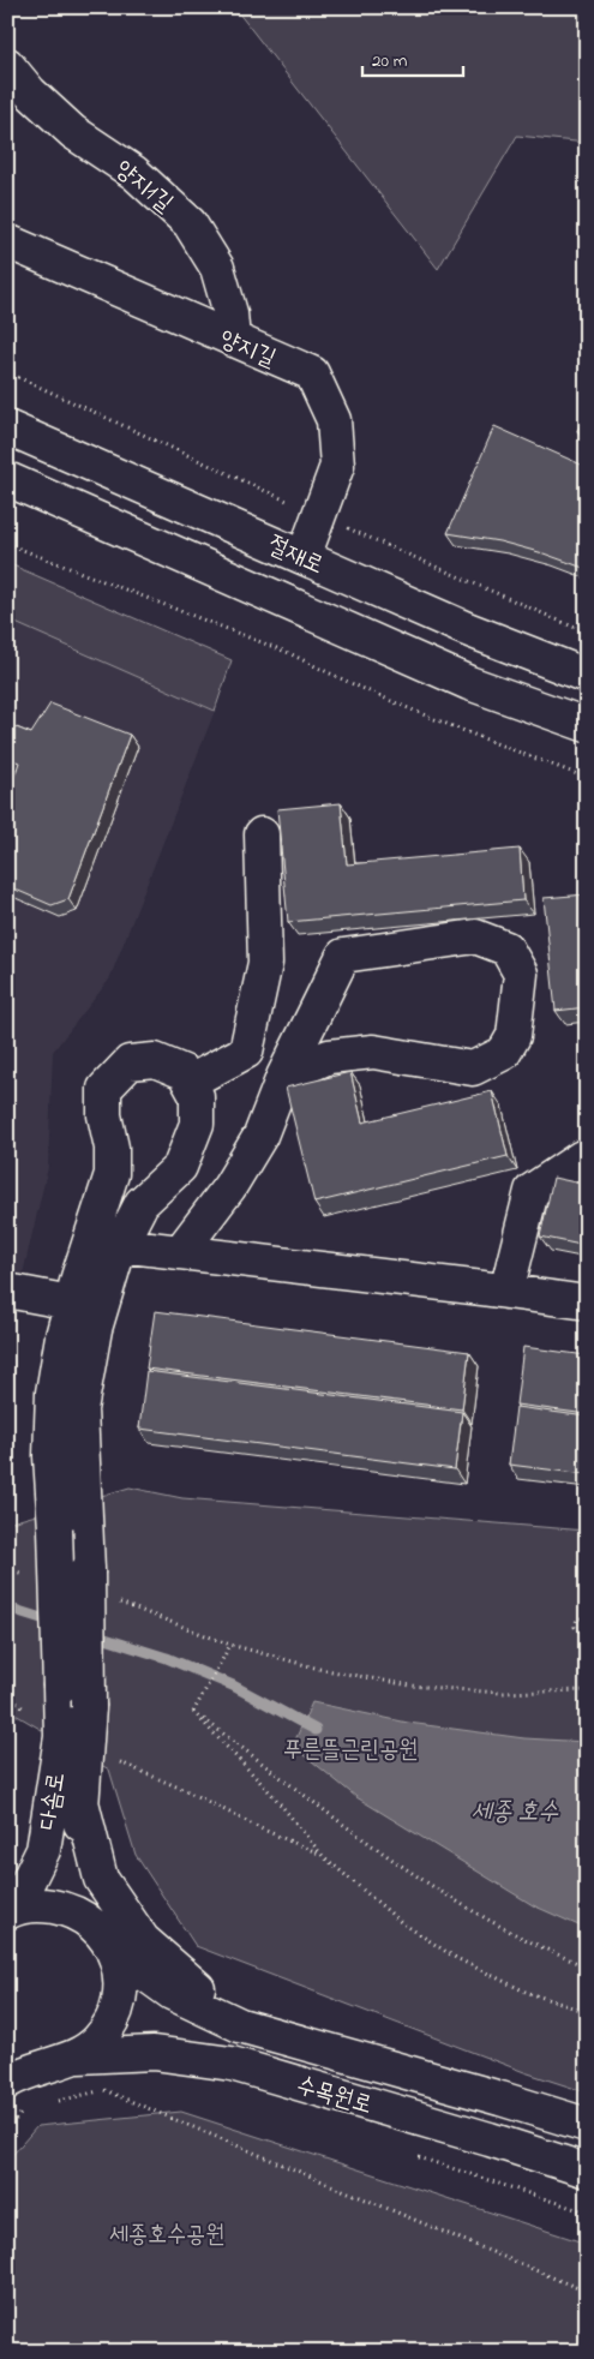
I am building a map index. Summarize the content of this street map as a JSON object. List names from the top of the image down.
{
  "streets": {
    "street": [
      "양지1길",
      "양지길",
      "절재로",
      "다솜로",
      "수목원로"
    ]
  },
  "crossings": [
    ["양지1길", "양지길"],
    ["양지길", "절재로"],
    ["다솜로", "수목원로"]
  ],
  "water": ["세종 호수"],
  "parks": ["푸른뜰근린공원", "세종호수공원"],
  "scale_bar": "20 m"
}
